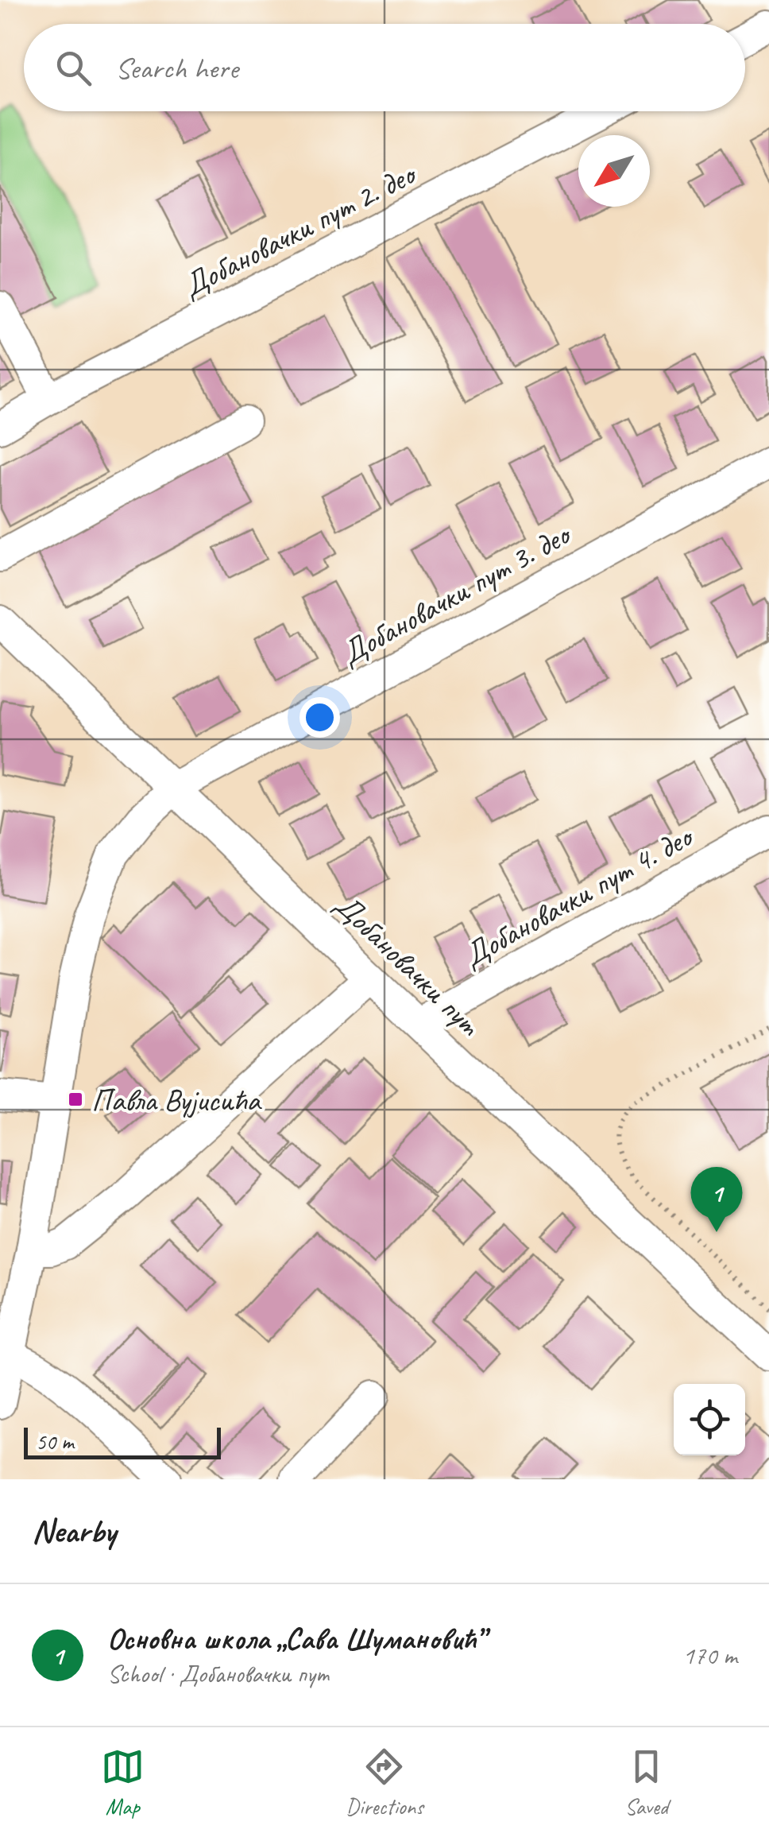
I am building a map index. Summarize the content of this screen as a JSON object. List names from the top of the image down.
{
  "streets": {
    "street": [
      "Добановачки пут 2. део",
      "Добановачки пут 3. део",
      "Добановачки пут 4. део",
      "Добановачки пут"
    ]
  },
  "crossings": [
    ["Добановачки пут 3. део", "Добановачки пут"],
    ["Добановачки пут 4. део", "Добановачки пут"]
  ],
  "places": {
    "transit": ["Павла Вујисића"]
  },
  "scale_bar": "50 m",
  "north": "bottom left",
  "page": {
    "search": "Search here",
    "pins": "1",
    "scale": "50 m",
    "heading": "Nearby",
    "list": [
      {
        "mark": "1",
        "name": "Основна школа „Сава Шумановић”",
        "note": "School · Добановачки пут",
        "value": "170 m"
      }
    ],
    "nav": ["Map", "Directions", "Saved"]
  }
}
